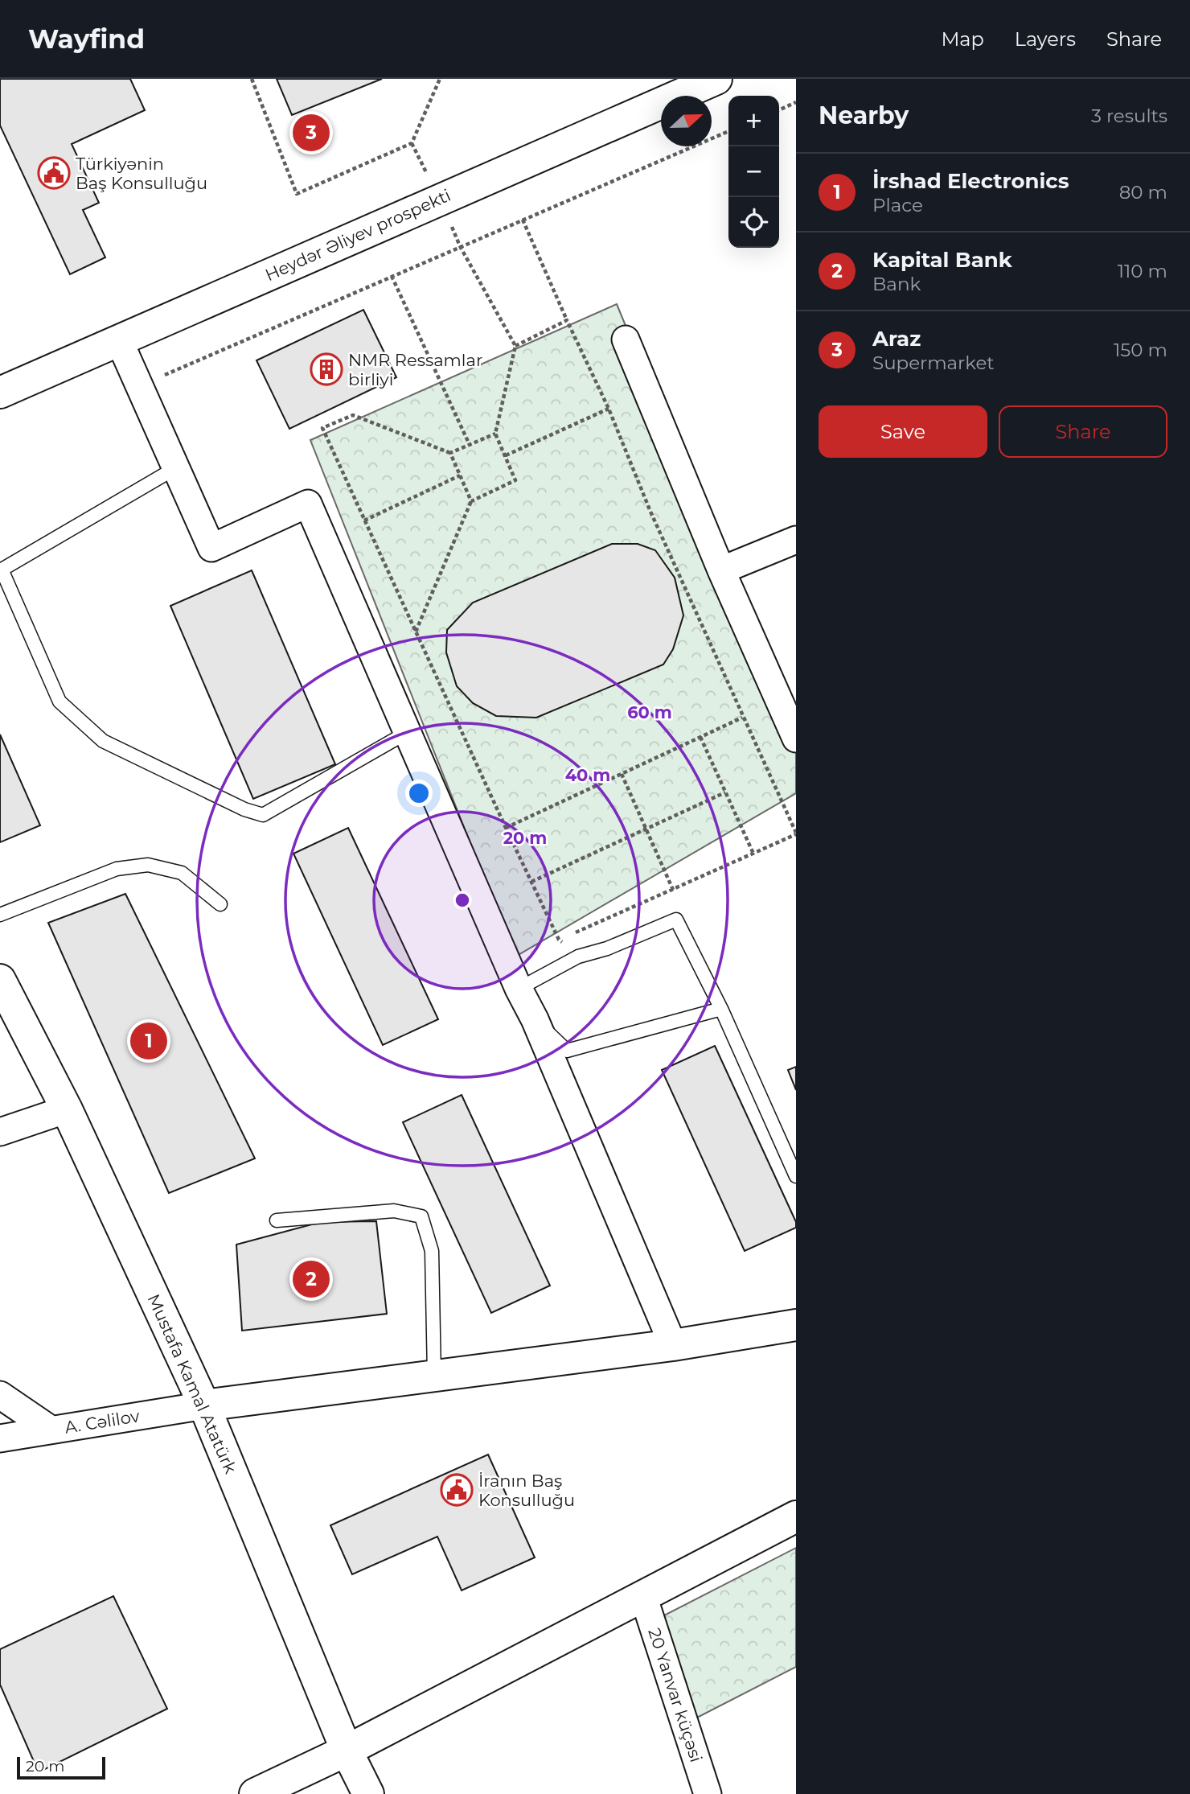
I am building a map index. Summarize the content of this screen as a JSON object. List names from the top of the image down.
{
  "streets": {
    "main road": ["Heydər Əliyev prospekti", "Mustafa Kamal Atatürk"],
    "street": ["A. Cəlilov", "20 Yanvar küçəsi"]
  },
  "crossings": [
    ["Mustafa Kamal Atatürk", "A. Cəlilov"]
  ],
  "places": {
    "public building": ["Türkiyənin Baş Konsulluğu", "İranın Baş Konsulluğu"],
    "building": ["NMR Ressamlar birliyi"]
  },
  "scale_bar": "20 m",
  "north": "right",
  "page": {
    "header": "Wayfind",
    "nav": ["Map", "Layers", "Share"],
    "heading": ["Nearby", "3 results"],
    "map_buttons": ["+", "−"],
    "pins": ["3", "1", "2"],
    "list": [
      {
        "mark": "1",
        "name": "İrshad Electronics",
        "note": "Place",
        "value": "80 m"
      },
      {
        "mark": "2",
        "name": "Kapital Bank",
        "note": "Bank",
        "value": "110 m"
      },
      {
        "mark": "3",
        "name": "Araz",
        "note": "Supermarket",
        "value": "150 m"
      }
    ],
    "buttons": ["Save", "Share"],
    "scale": "20 m"
  },
  "rings": ["60 m", "40 m", "20 m"]
}
